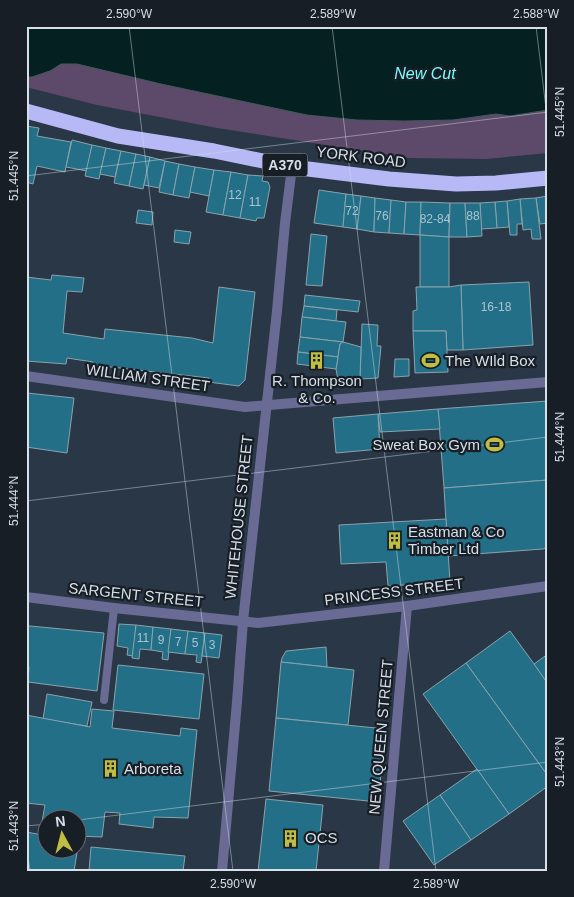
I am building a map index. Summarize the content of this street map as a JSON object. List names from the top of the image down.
{
  "streets": {
    "highway": ["YORK ROAD", "A370"],
    "street": [
      "WILLIAM STREET",
      "WHITEHOUSE STREET",
      "PRINCESS STREET",
      "SARGENT STREET",
      "NEW QUEEN STREET"
    ]
  },
  "crossings": [
    ["YORK ROAD", "WHITEHOUSE STREET"],
    ["WILLIAM STREET", "WHITEHOUSE STREET"],
    ["WHITEHOUSE STREET", "PRINCESS STREET"],
    ["WHITEHOUSE STREET", "SARGENT STREET"],
    ["PRINCESS STREET", "SARGENT STREET"],
    ["PRINCESS STREET", "NEW QUEEN STREET"]
  ],
  "water": ["New Cut"],
  "places": {
    "building": [
      "R. Thompson & Co.",
      "Eastman & Co Timber Ltd",
      "Arboreta",
      "OCS"
    ],
    "sports": ["The WIld Box", "Sweat Box Gym"]
  },
  "house_numbers": [
    "12",
    "11",
    "72",
    "76",
    "88",
    "82-84",
    "16-18",
    "11",
    "9",
    "7",
    "5",
    "3"
  ],
  "north": "top",
  "coordinates": [
    "2.590°W",
    "2.589°W",
    "2.588°W",
    "51.445°N",
    "51.444°N",
    "51.443°N"
  ]
}
